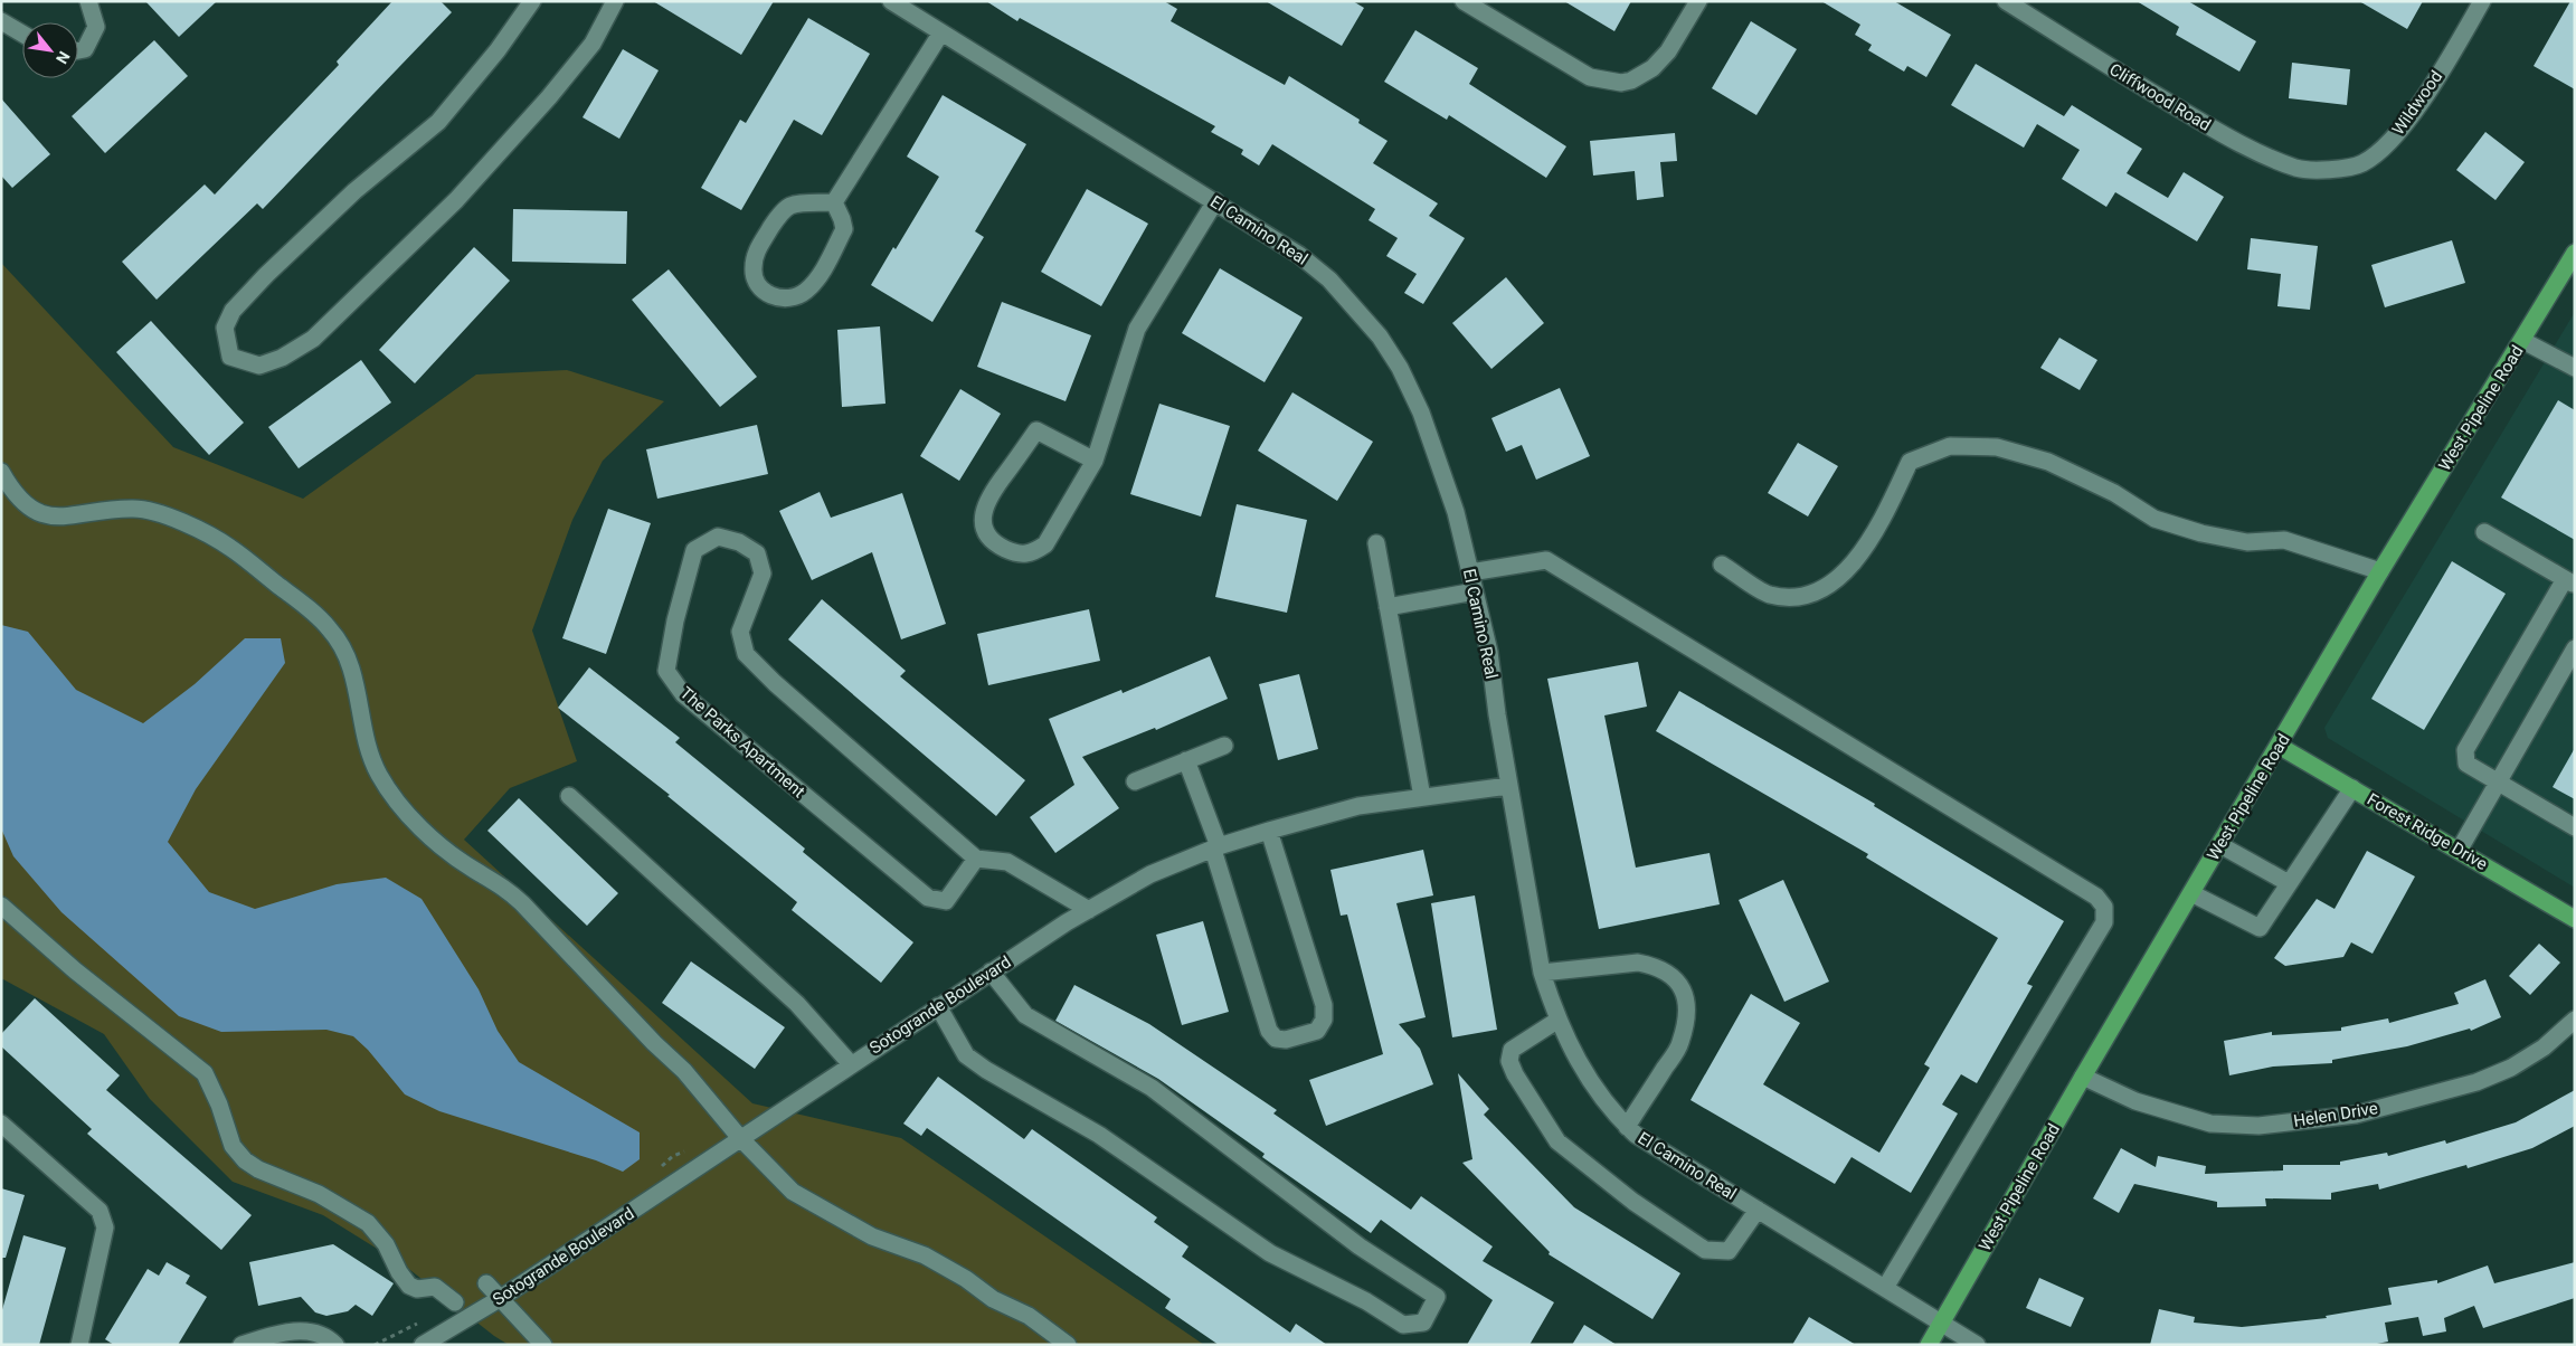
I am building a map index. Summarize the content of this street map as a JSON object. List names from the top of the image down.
{
  "streets": {
    "main road": ["West Pipeline Road", "Forest Ridge Drive"],
    "street": [
      "Cliffwood Road",
      "Wildwood",
      "El Camino Real",
      "The Parks Apartment",
      "Sotogrande Boulevard",
      "Helen Drive"
    ]
  },
  "crossings": [
    ["Cliffwood Road", "Wildwood"],
    ["El Camino Real", "West Pipeline Road"],
    ["El Camino Real", "Sotogrande Boulevard"],
    ["West Pipeline Road", "Forest Ridge Drive"],
    ["West Pipeline Road", "Helen Drive"]
  ],
  "north": "bottom right"
}
